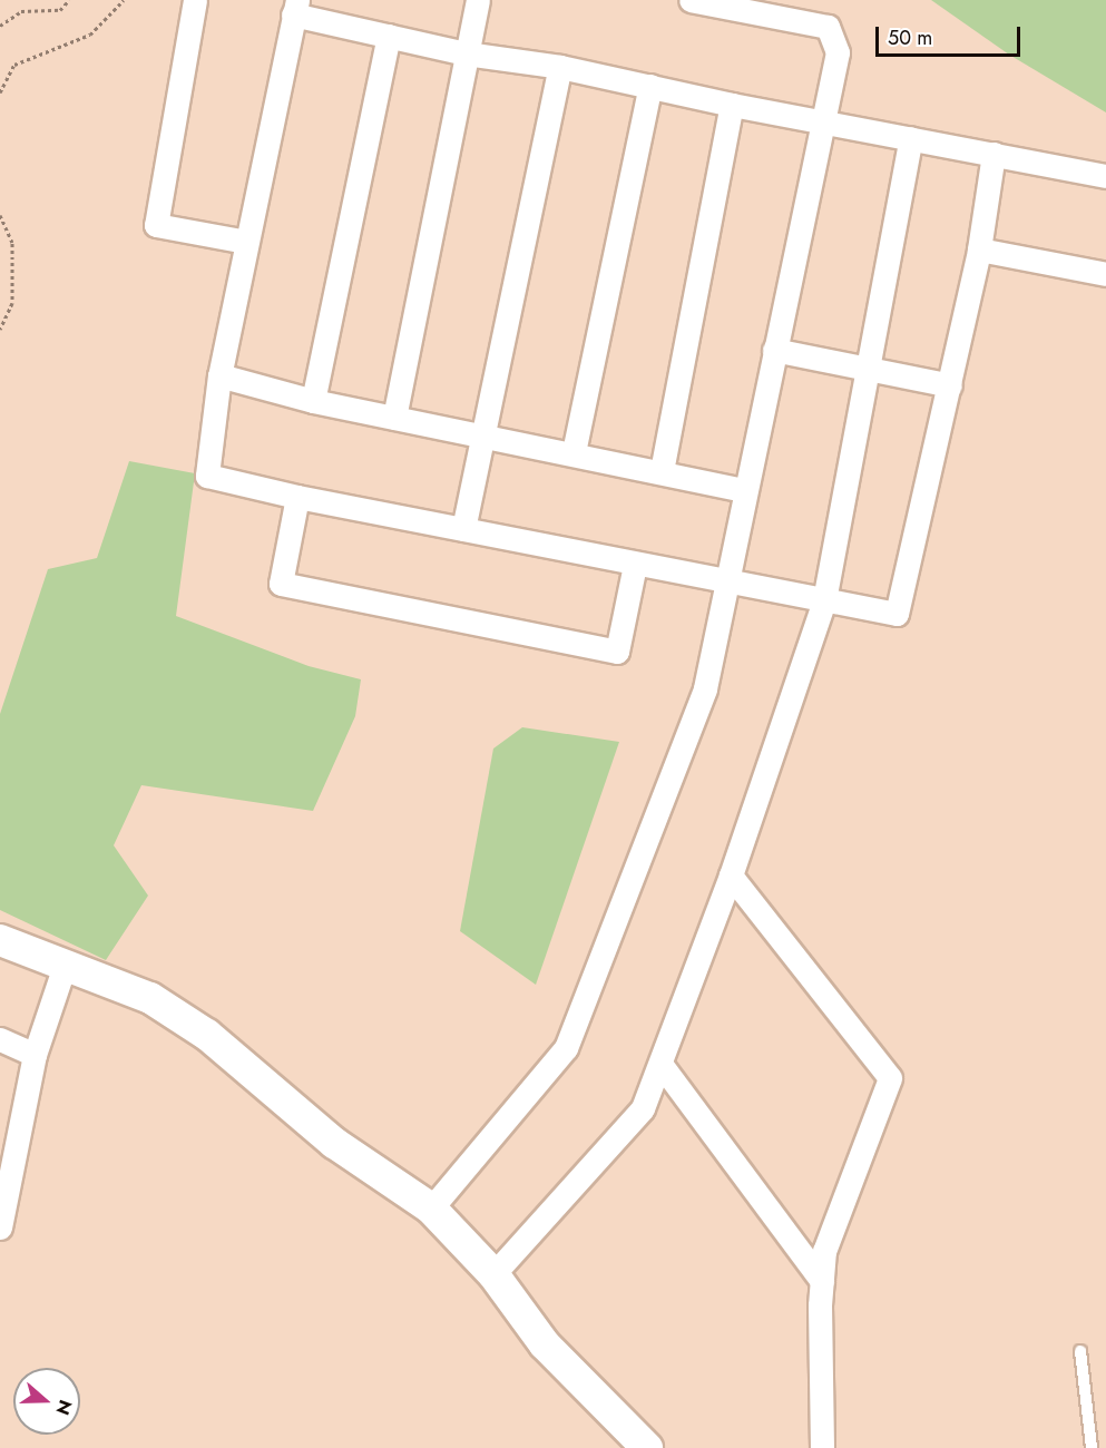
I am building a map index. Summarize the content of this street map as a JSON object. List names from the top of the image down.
{
  "scale_bar": "50 m",
  "north": "right"
}
